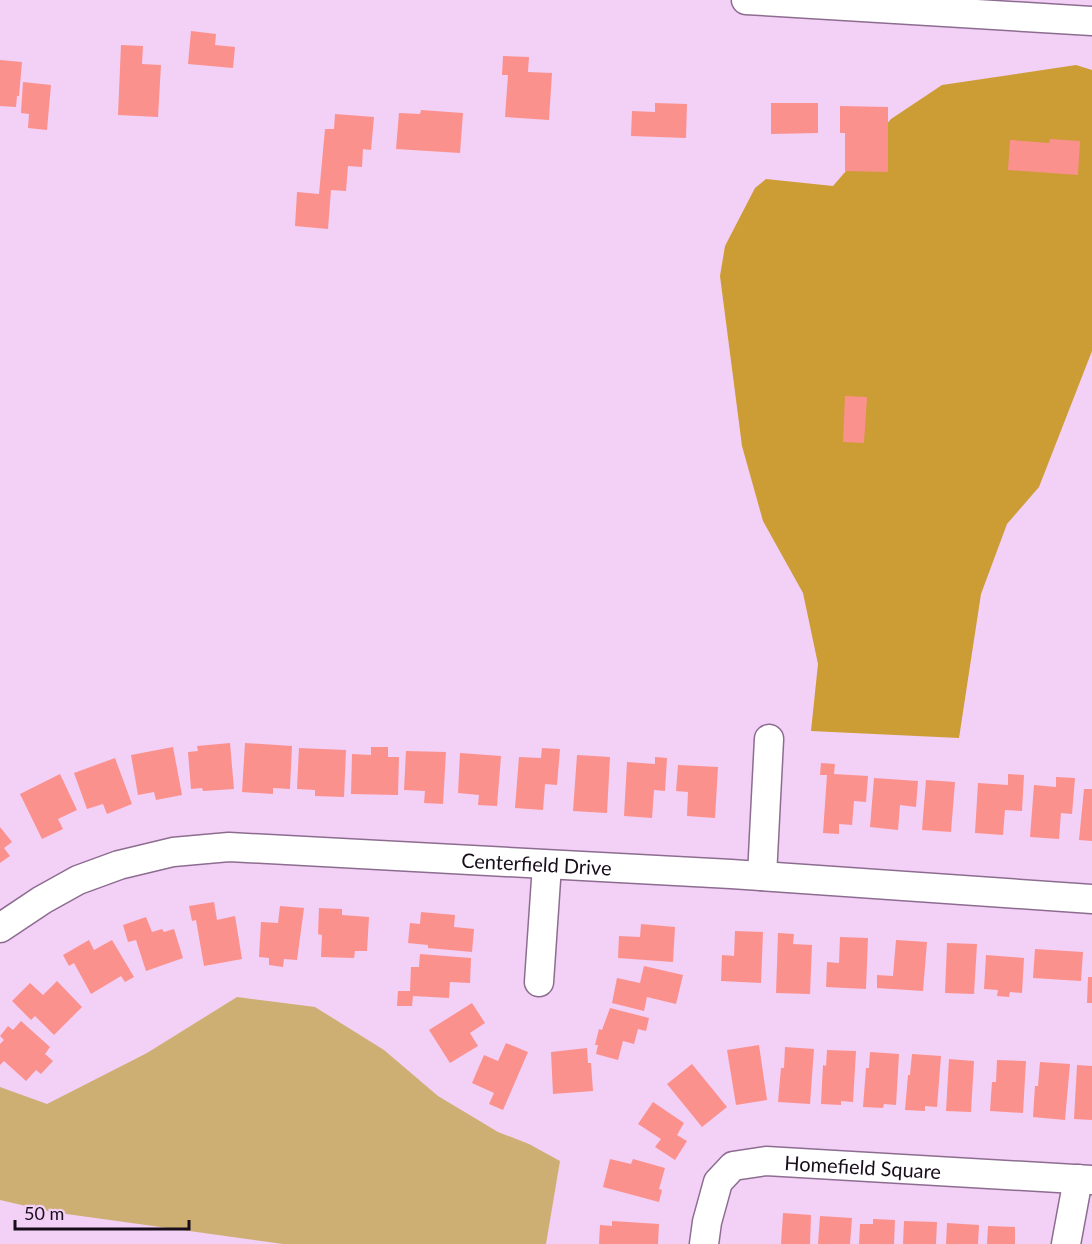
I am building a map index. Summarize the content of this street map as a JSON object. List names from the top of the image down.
{
  "streets": {
    "street": ["Centerfield Drive", "Homefield Square"]
  },
  "scale_bar": "50 m"
}
